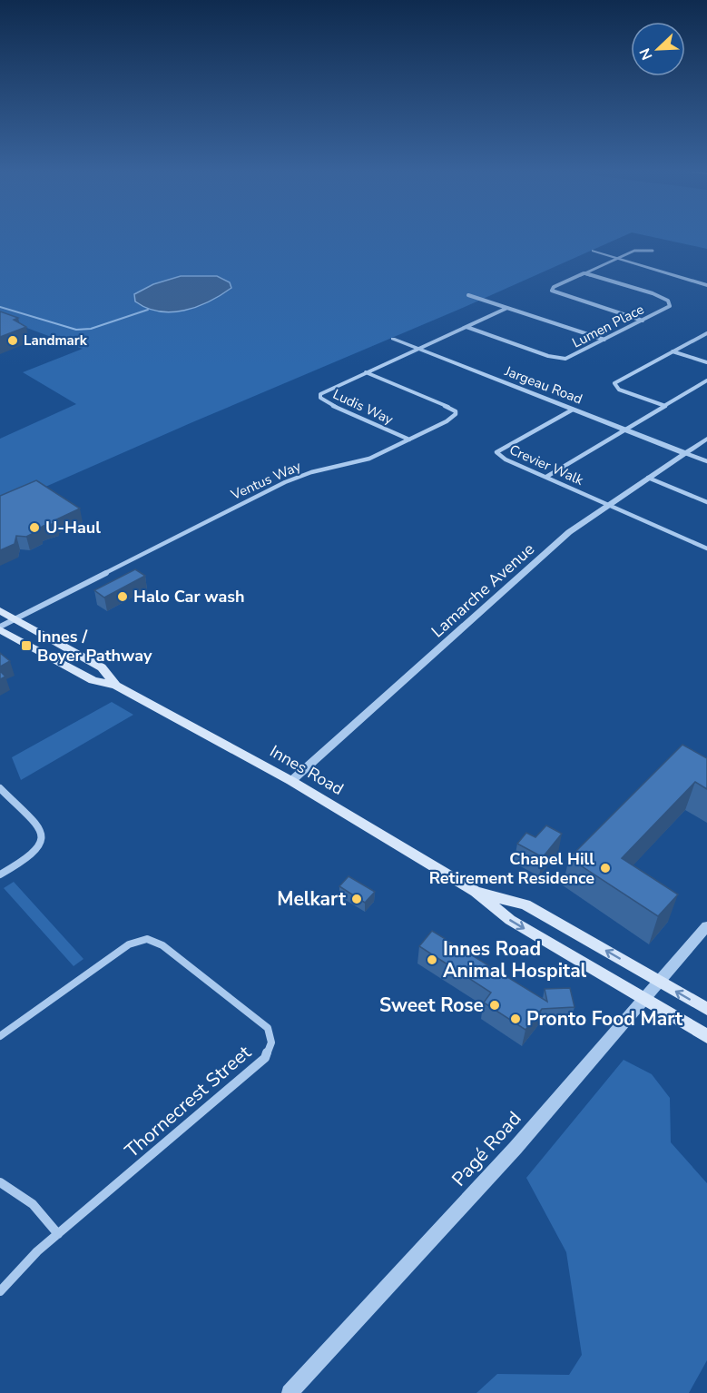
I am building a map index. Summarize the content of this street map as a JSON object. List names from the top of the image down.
{
  "streets": {
    "main road": ["Innes Road"],
    "street": [
      "Lumen Place",
      "Jargeau Road",
      "Ludis Way",
      "Crevier Walk",
      "Ventus Way",
      "Lamarche Avenue",
      "Thornecrest Street",
      "Pagé Road"
    ]
  },
  "crossings": [
    ["Lumen Place", "Ludis Way"],
    ["Jargeau Road", "Ludis Way"],
    ["Jargeau Road", "Crevier Walk"],
    ["Jargeau Road", "Lamarche Avenue"],
    ["Ludis Way", "Ventus Way"],
    ["Crevier Walk", "Lamarche Avenue"],
    ["Ventus Way", "Innes Road"],
    ["Lamarche Avenue", "Innes Road"],
    ["Innes Road", "Pagé Road"]
  ],
  "places": {
    "other": [
      "Landmark",
      "U-Haul",
      "Halo Car wash",
      "Chapel Hill Retirement Residence",
      "Melkart",
      "Innes Road Animal Hospital",
      "Sweet Rose",
      "Pronto Food Mart"
    ],
    "transit": ["Innes / Boyer Pathway"]
  },
  "north": "bottom left"
}
